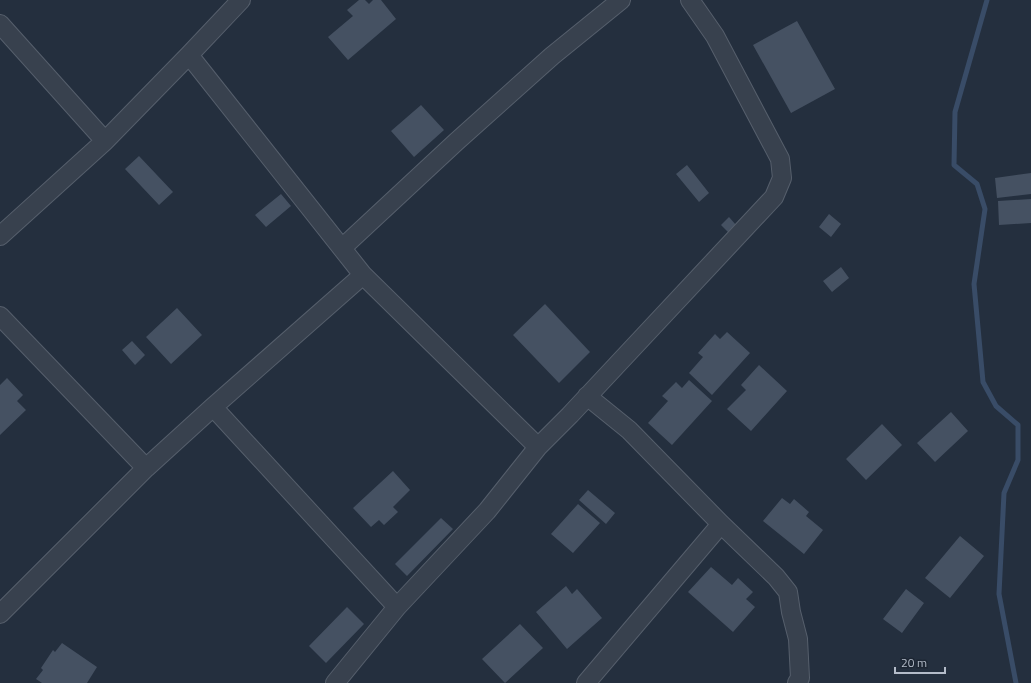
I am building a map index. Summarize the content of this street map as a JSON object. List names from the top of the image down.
{
  "scale_bar": "20 m"
}
